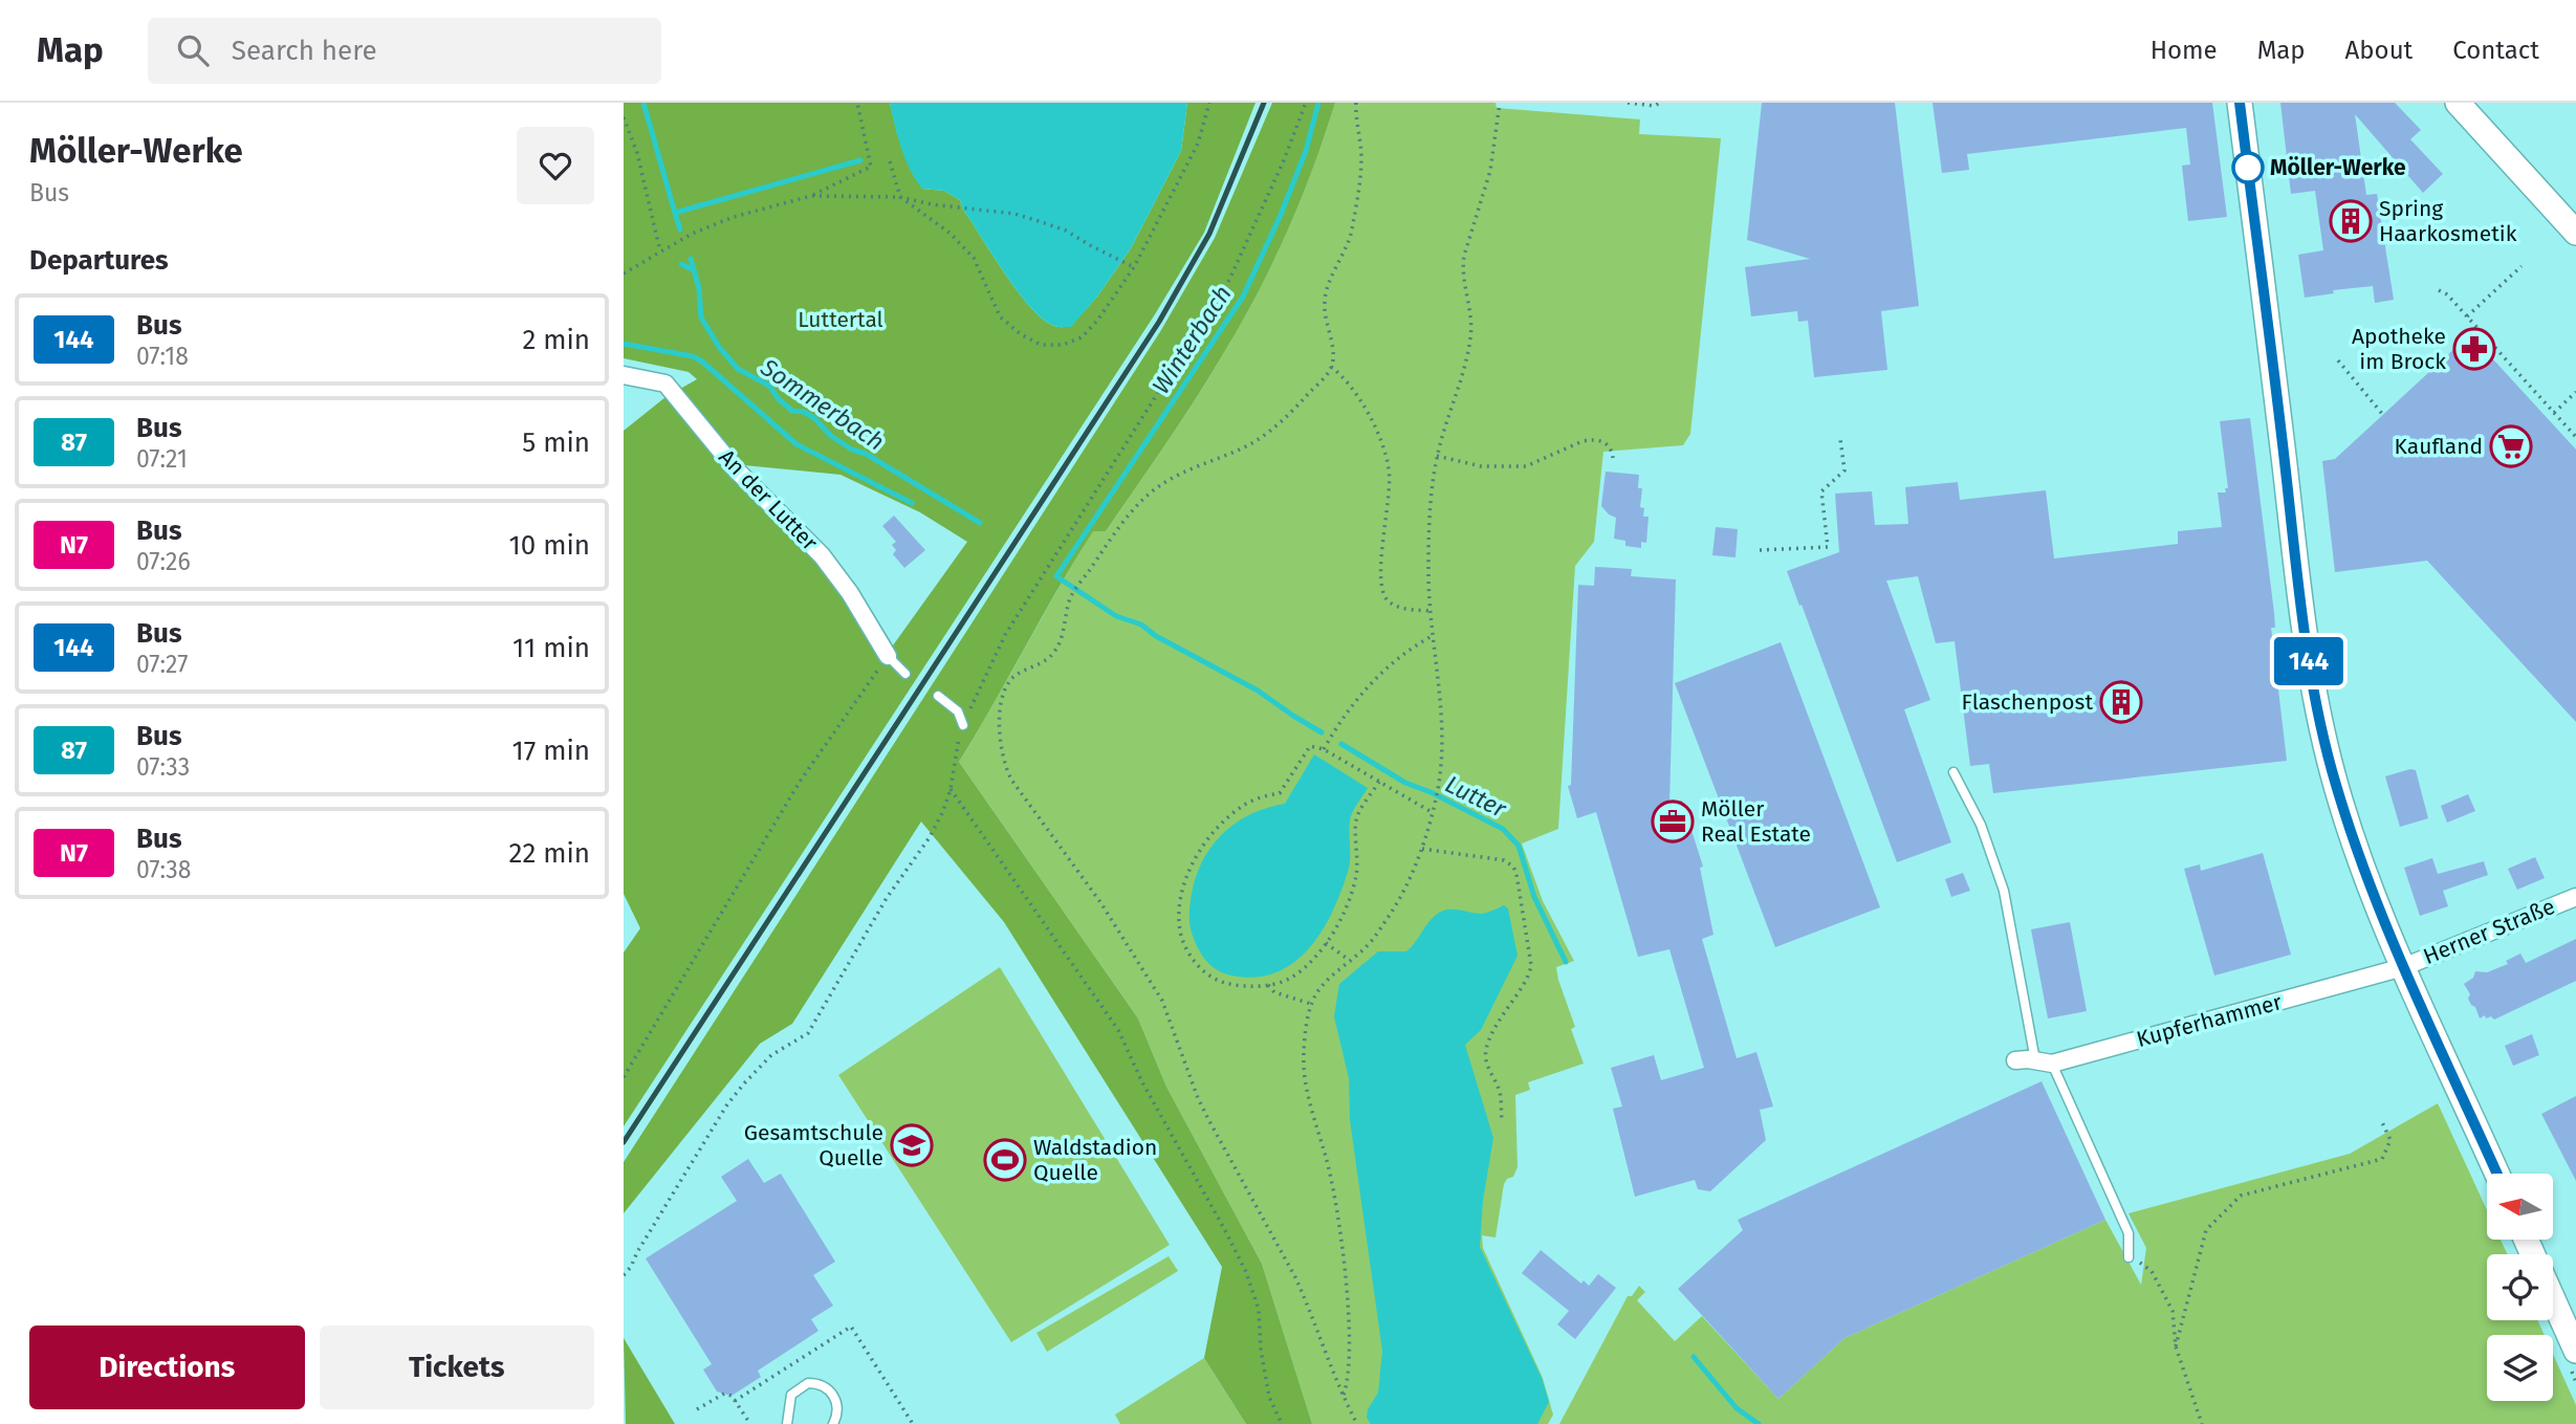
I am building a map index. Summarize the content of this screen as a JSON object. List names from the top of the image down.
{
  "streets": {
    "street": ["An der Lutter", "Herner Straße", "Kupferhammer"]
  },
  "crossings": [
    ["Herner Straße", "Kupferhammer"]
  ],
  "water": ["Winterbach", "Sommerbach", "Lutter"],
  "parks": ["Luttertal"],
  "places": {
    "other": ["Möller-Werke"],
    "building": ["Spring Haarkosmetik", "Flaschenpost"],
    "pharmacy": ["Apotheke im Brock"],
    "supermarket": ["Kaufland"],
    "office": ["Möller Real Estate"],
    "school or university": ["Gesamtschule Quelle"],
    "sports": ["Waldstadion Quelle"]
  },
  "lines": ["bus line 144"],
  "north": "left",
  "page": {
    "header": "Map",
    "search": "Search here",
    "nav": [
      "Home",
      "Map",
      "About",
      "Contact"
    ],
    "heading": [
      ["Möller-Werke", "Bus"],
      "Departures"
    ],
    "on_map": "144",
    "list": [
      {
        "mark": "144",
        "name": "Bus",
        "note": "07:18",
        "value": "2 min"
      },
      {
        "mark": "87",
        "name": "Bus",
        "note": "07:21",
        "value": "5 min"
      },
      {
        "mark": "N7",
        "name": "Bus",
        "note": "07:26",
        "value": "10 min"
      },
      {
        "mark": "144",
        "name": "Bus",
        "note": "07:27",
        "value": "11 min"
      },
      {
        "mark": "87",
        "name": "Bus",
        "note": "07:33",
        "value": "17 min"
      },
      {
        "mark": "N7",
        "name": "Bus",
        "note": "07:38",
        "value": "22 min"
      }
    ],
    "buttons": ["Directions", "Tickets"]
  }
}
